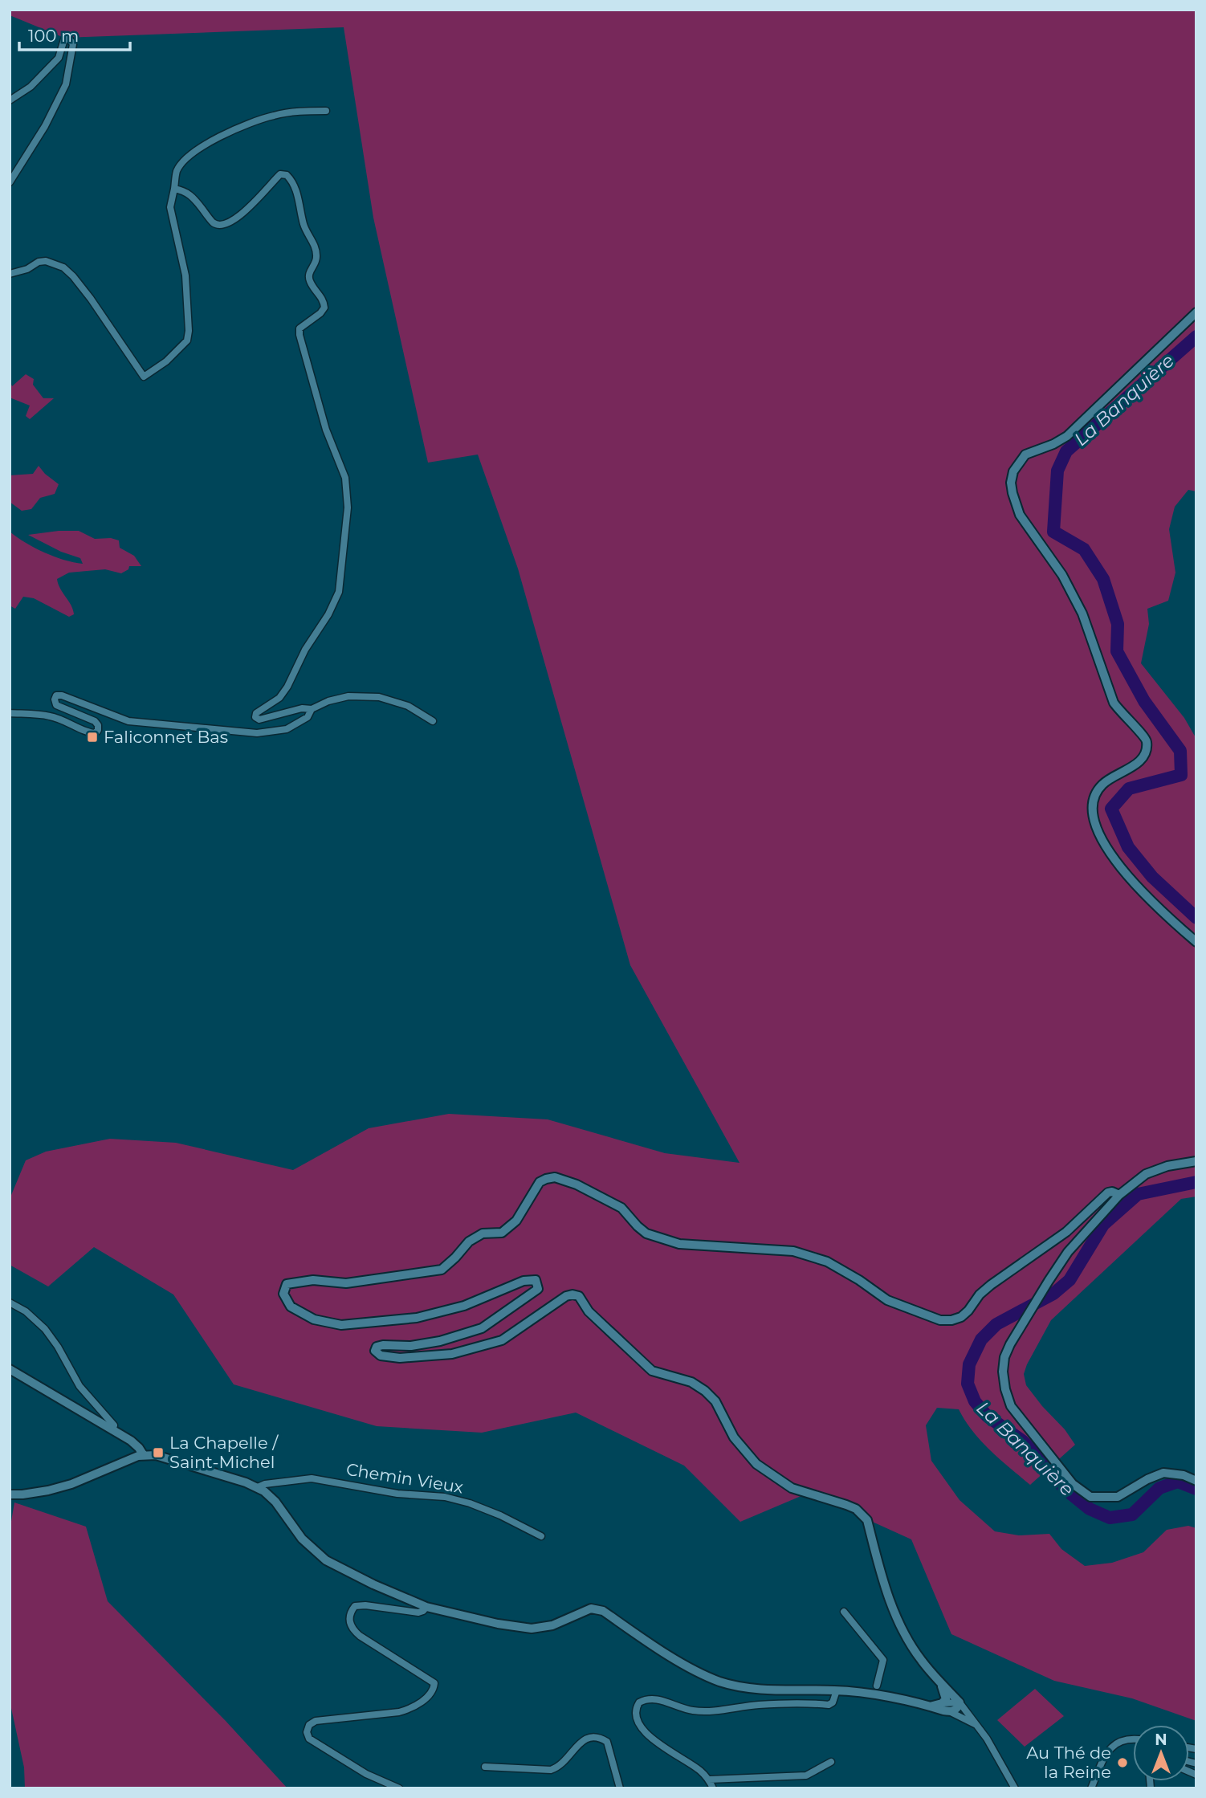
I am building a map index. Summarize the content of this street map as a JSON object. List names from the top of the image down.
{
  "streets": {
    "street": ["Chemin Vieux"]
  },
  "water": ["La Banquière"],
  "places": {
    "transit": ["Faliconnet Bas", "La Chapelle / Saint-Michel"],
    "other": ["Au Thé de la Reine"]
  },
  "scale_bar": "100 m",
  "north": "top"
}
